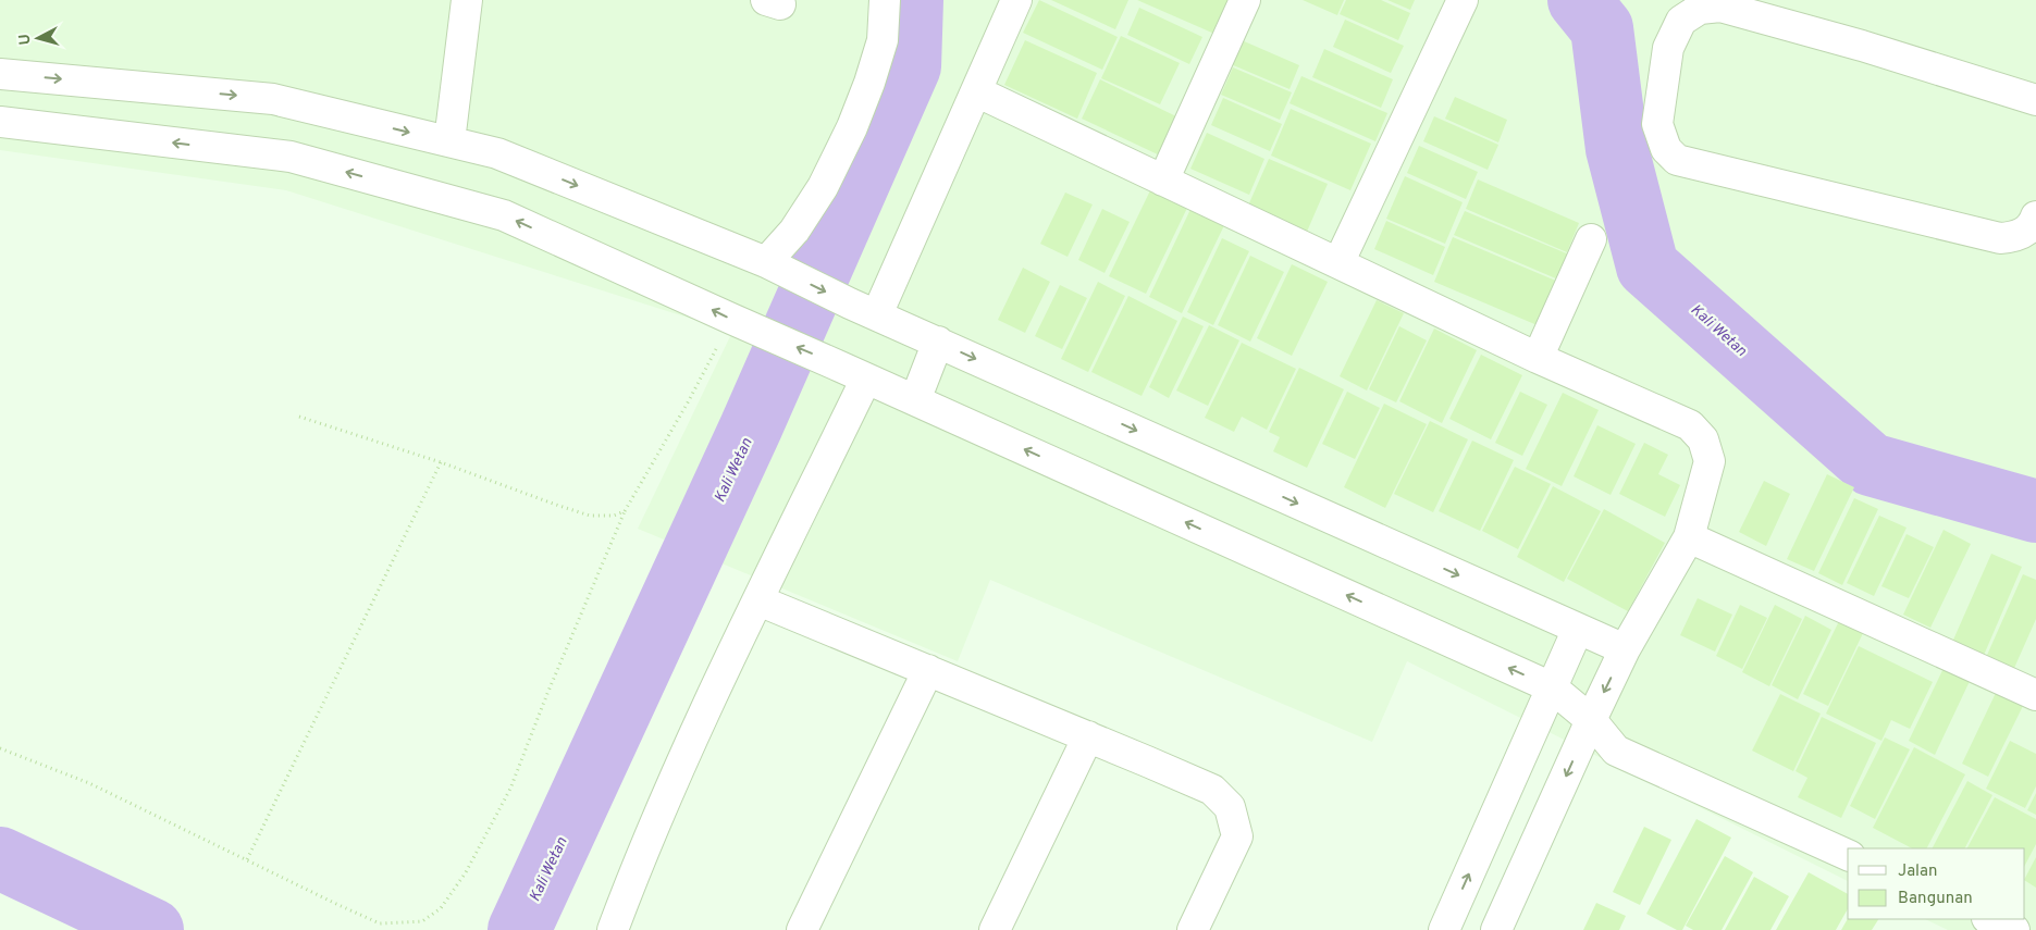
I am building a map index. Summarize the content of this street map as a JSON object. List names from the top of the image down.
{
  "water": ["Kali Wetan"],
  "legend": ["Jalan", "Bangunan"],
  "north": "left"
}
